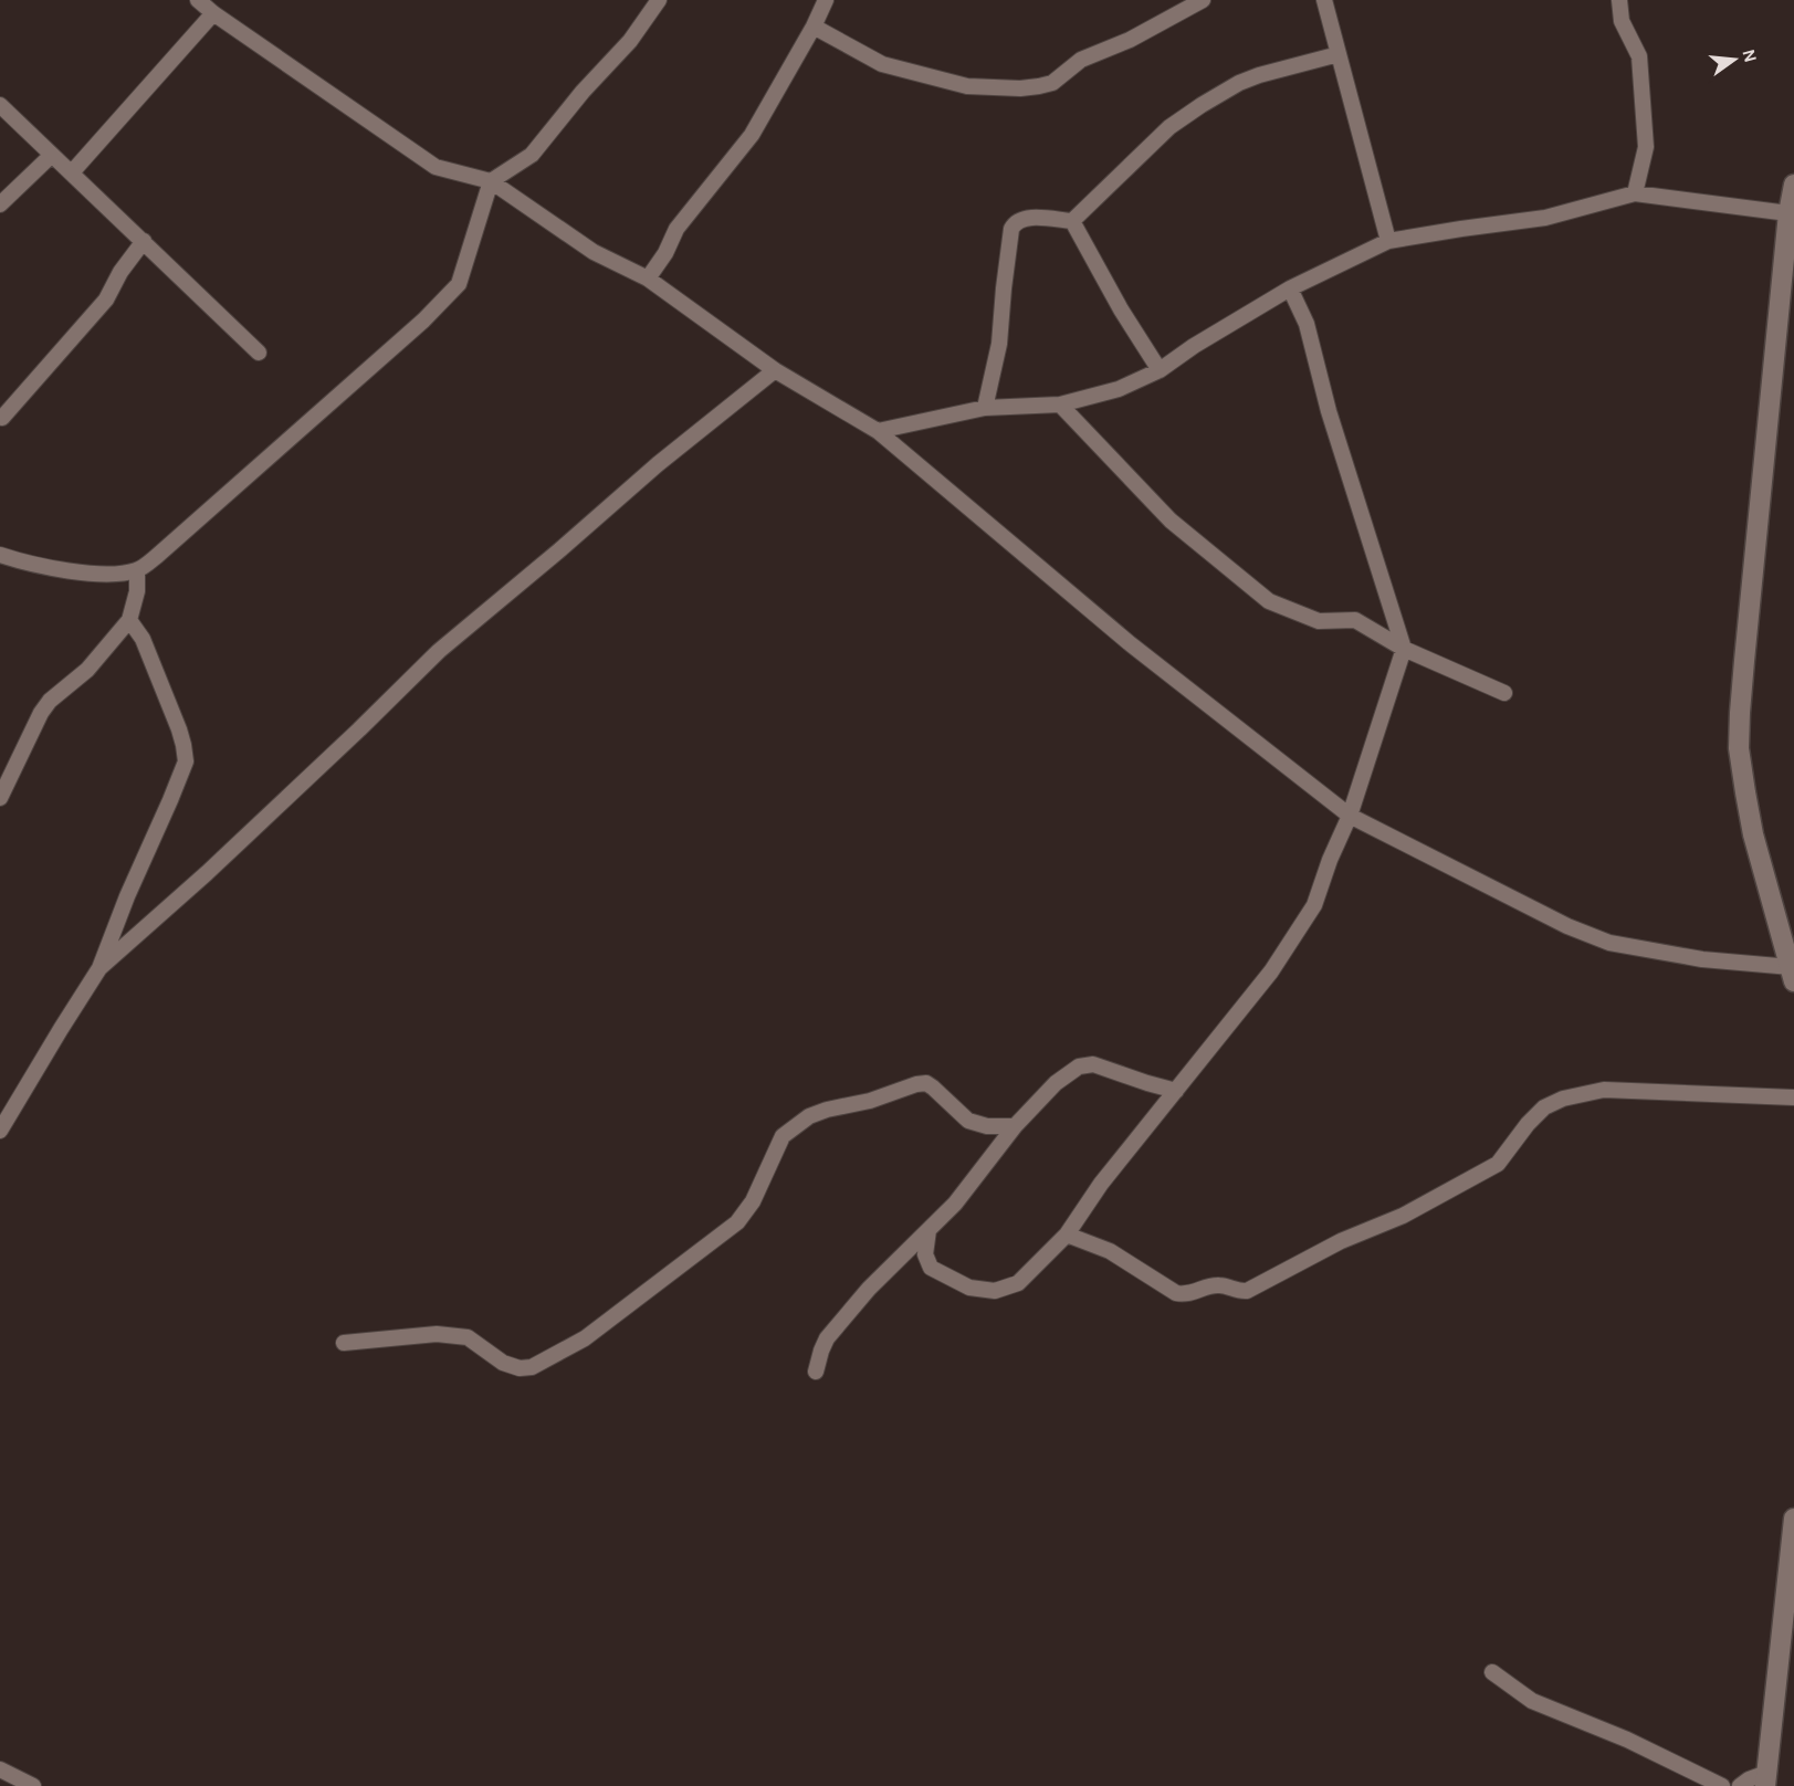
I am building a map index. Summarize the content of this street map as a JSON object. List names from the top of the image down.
{
  "north": "right"
}
